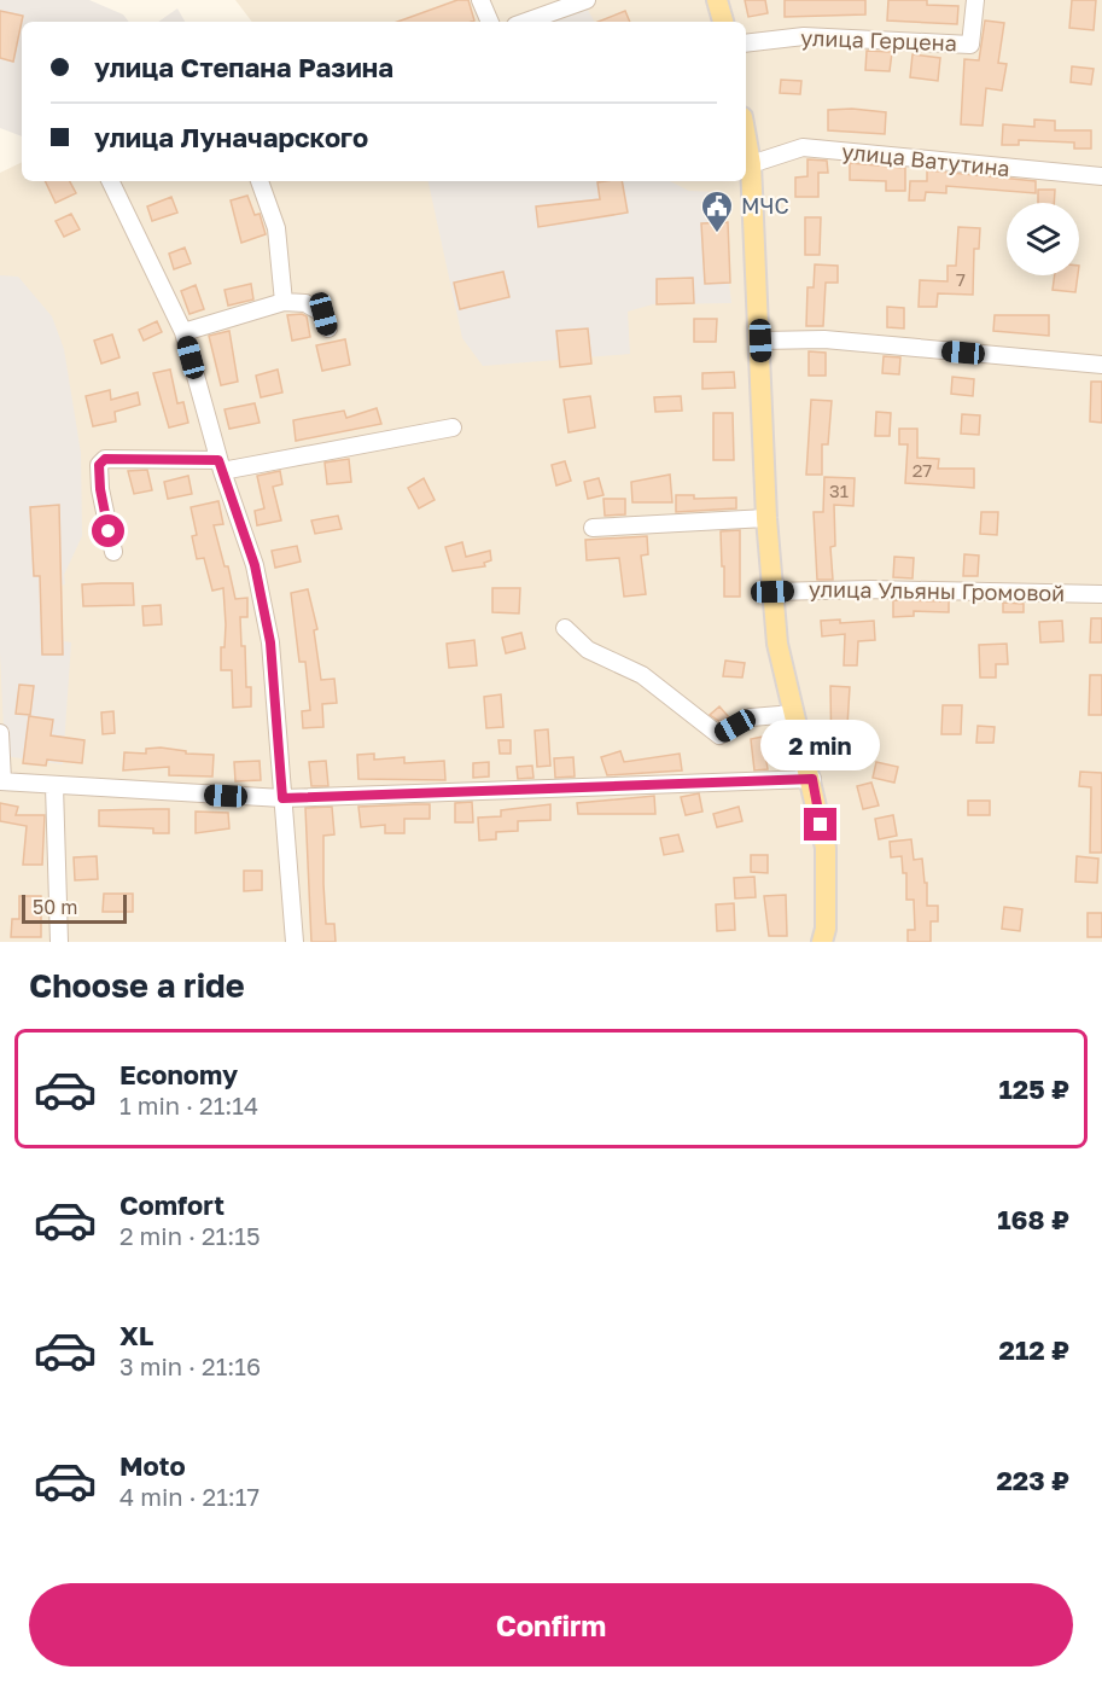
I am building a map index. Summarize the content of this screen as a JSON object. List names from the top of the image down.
{
  "streets": {
    "street": ["улица Герцена", "улица Ватутина", "улица Ульяны Громовой"]
  },
  "places": {
    "public building": ["МЧС"]
  },
  "house_numbers": ["7", "27", "31"],
  "scale_bar": "50 m",
  "page": {
    "banner": ["улица Степана Разина", "улица Луначарского"],
    "bubble": "2 min",
    "scale": "50 m",
    "heading": "Choose a ride",
    "list": [
      {
        "name": "Economy",
        "note": "1 min · 21:14",
        "value": "125 ₽"
      },
      {
        "name": "Comfort",
        "note": "2 min · 21:15",
        "value": "168 ₽"
      },
      {
        "name": "XL",
        "note": "3 min · 21:16",
        "value": "212 ₽"
      },
      {
        "name": "Moto",
        "note": "4 min · 21:17",
        "value": "223 ₽"
      }
    ],
    "buttons": "Confirm"
  }
}
